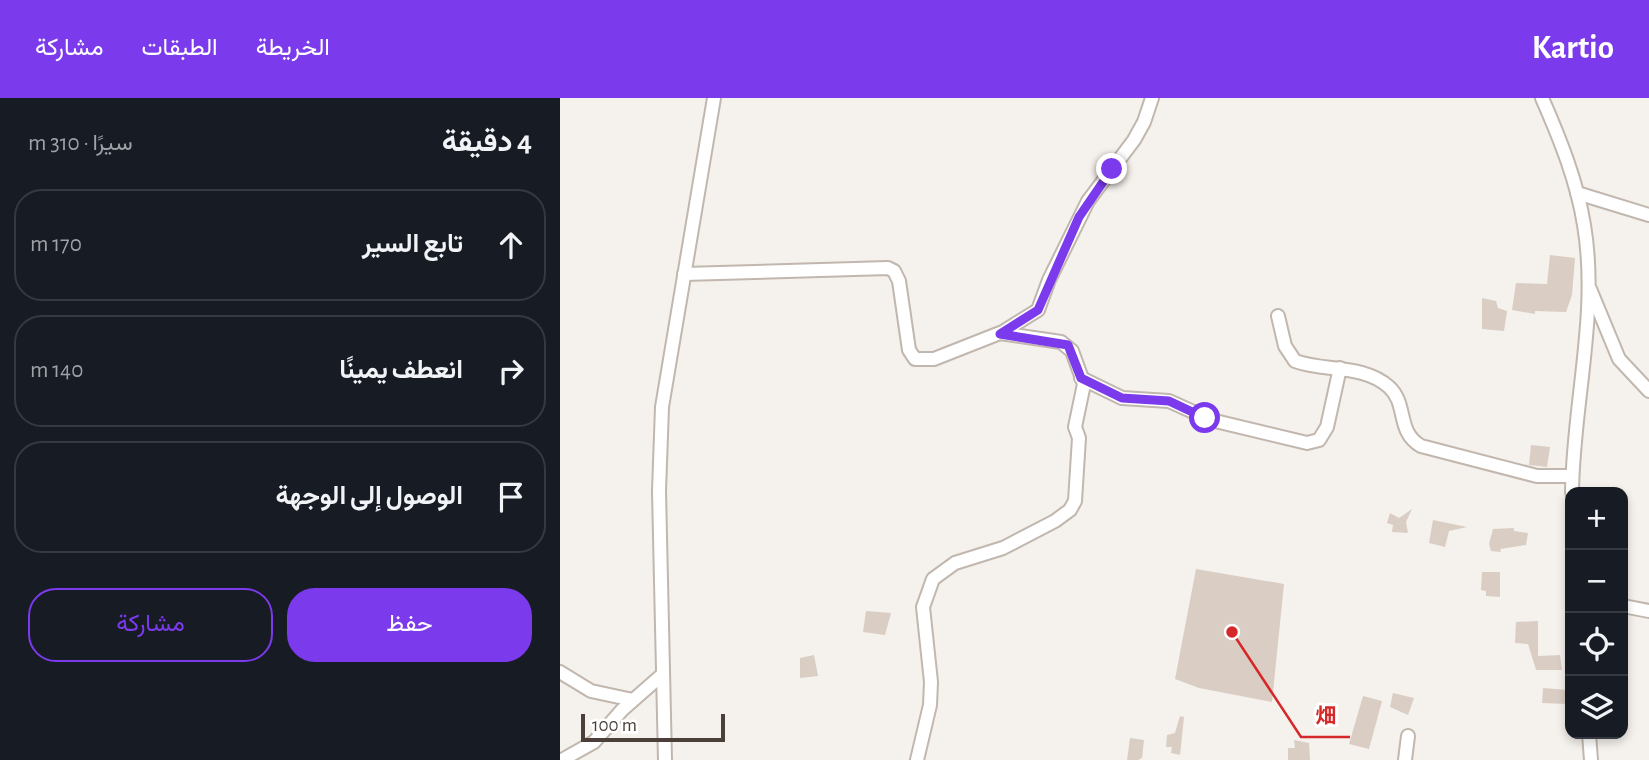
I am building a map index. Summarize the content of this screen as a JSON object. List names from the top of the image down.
{
  "places": ["畑"],
  "scale_bar": "100 m",
  "page": {
    "header": "Kartio",
    "nav": ["الخريطة", "الطبقات", "مشاركة"],
    "heading": ["4 دقيقة", "سيرًا · 310 m"],
    "list": [
      ["تابع السير", "170 m"],
      ["انعطف يمينًا", "140 m"],
      "الوصول إلى الوجهة"
    ],
    "map_buttons": ["+", "−"],
    "buttons": ["حفظ", "مشاركة"],
    "scale": "100 m"
  }
}
